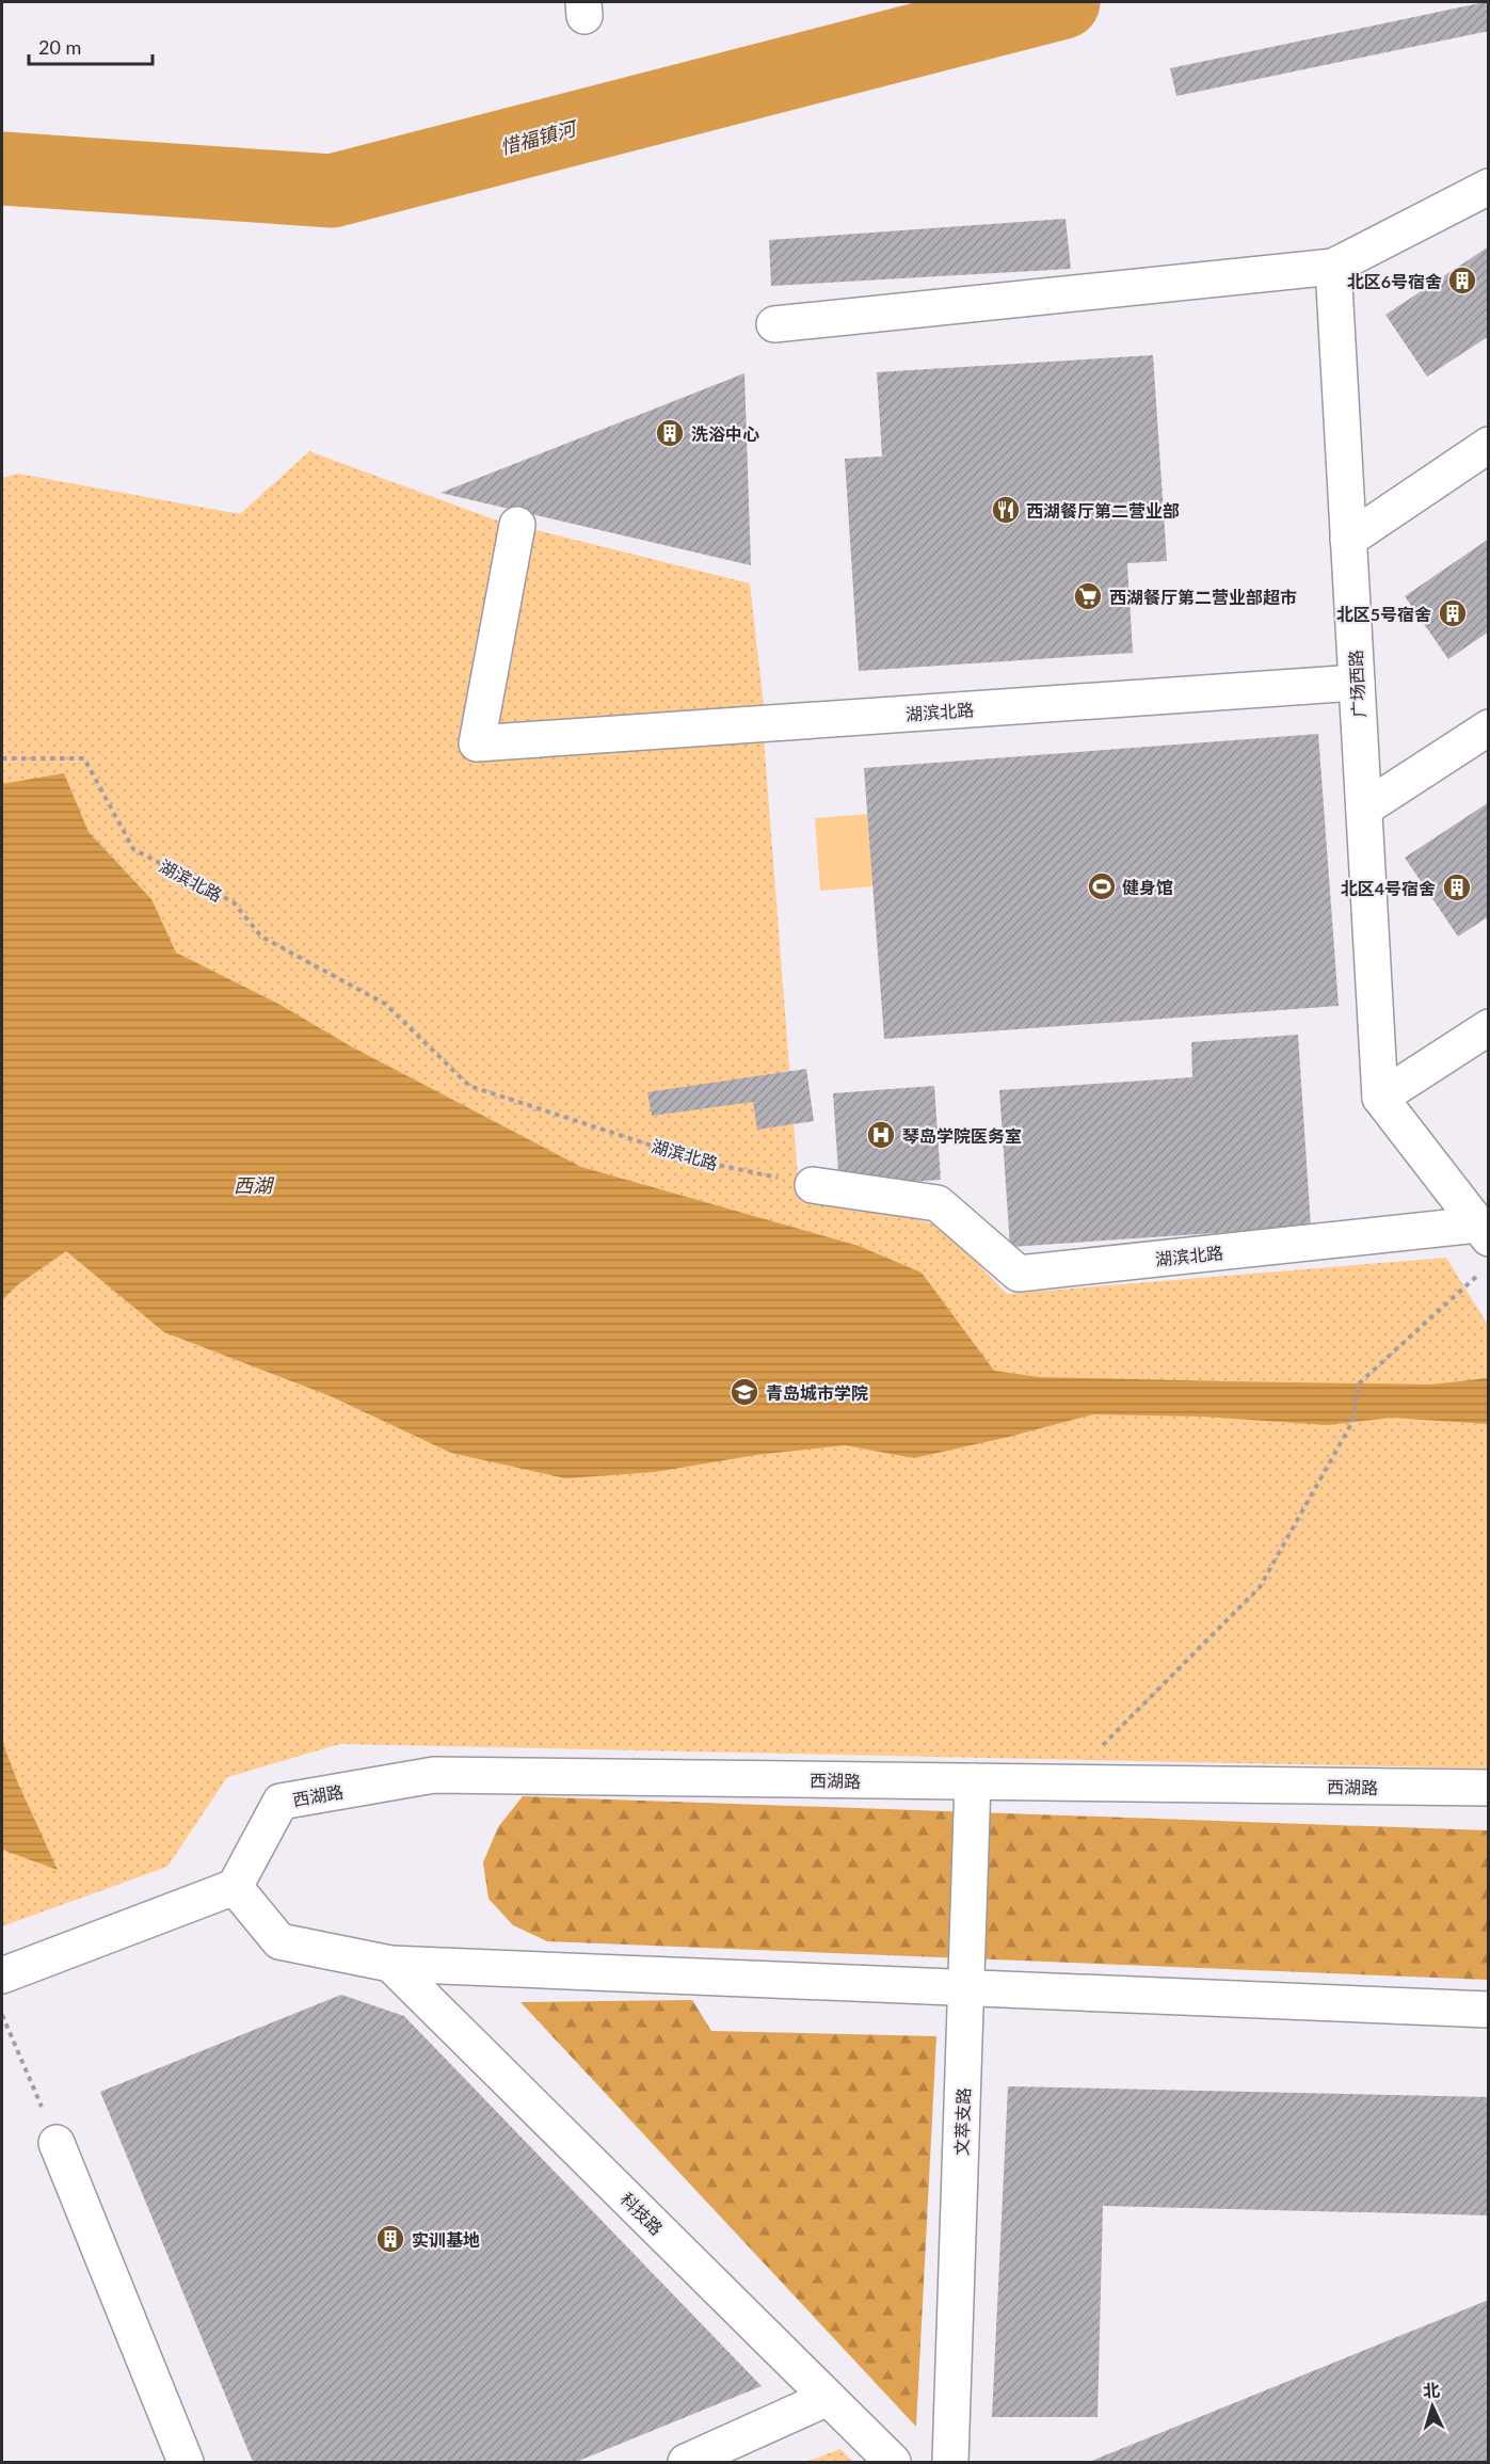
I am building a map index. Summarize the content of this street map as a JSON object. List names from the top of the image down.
{
  "streets": {
    "street": [
      "广场西路",
      "湖滨北路",
      "西湖路",
      "文萃支路",
      "科技路"
    ]
  },
  "crossings": [
    ["广场西路", "湖滨北路"],
    ["西湖路", "文萃支路"]
  ],
  "water": ["惜福镇河", "西湖"],
  "places": {
    "building": [
      "北区6号宿舍",
      "洗浴中心",
      "北区5号宿舍",
      "北区4号宿舍",
      "实训基地"
    ],
    "restaurant": ["西湖餐厅第二营业部"],
    "supermarket": ["西湖餐厅第二营业部超市"],
    "sports": ["健身馆"],
    "hospital": ["琴岛学院医务室"],
    "school or university": ["青岛城市学院"]
  },
  "scale_bar": "20 m",
  "north": "top"
}
